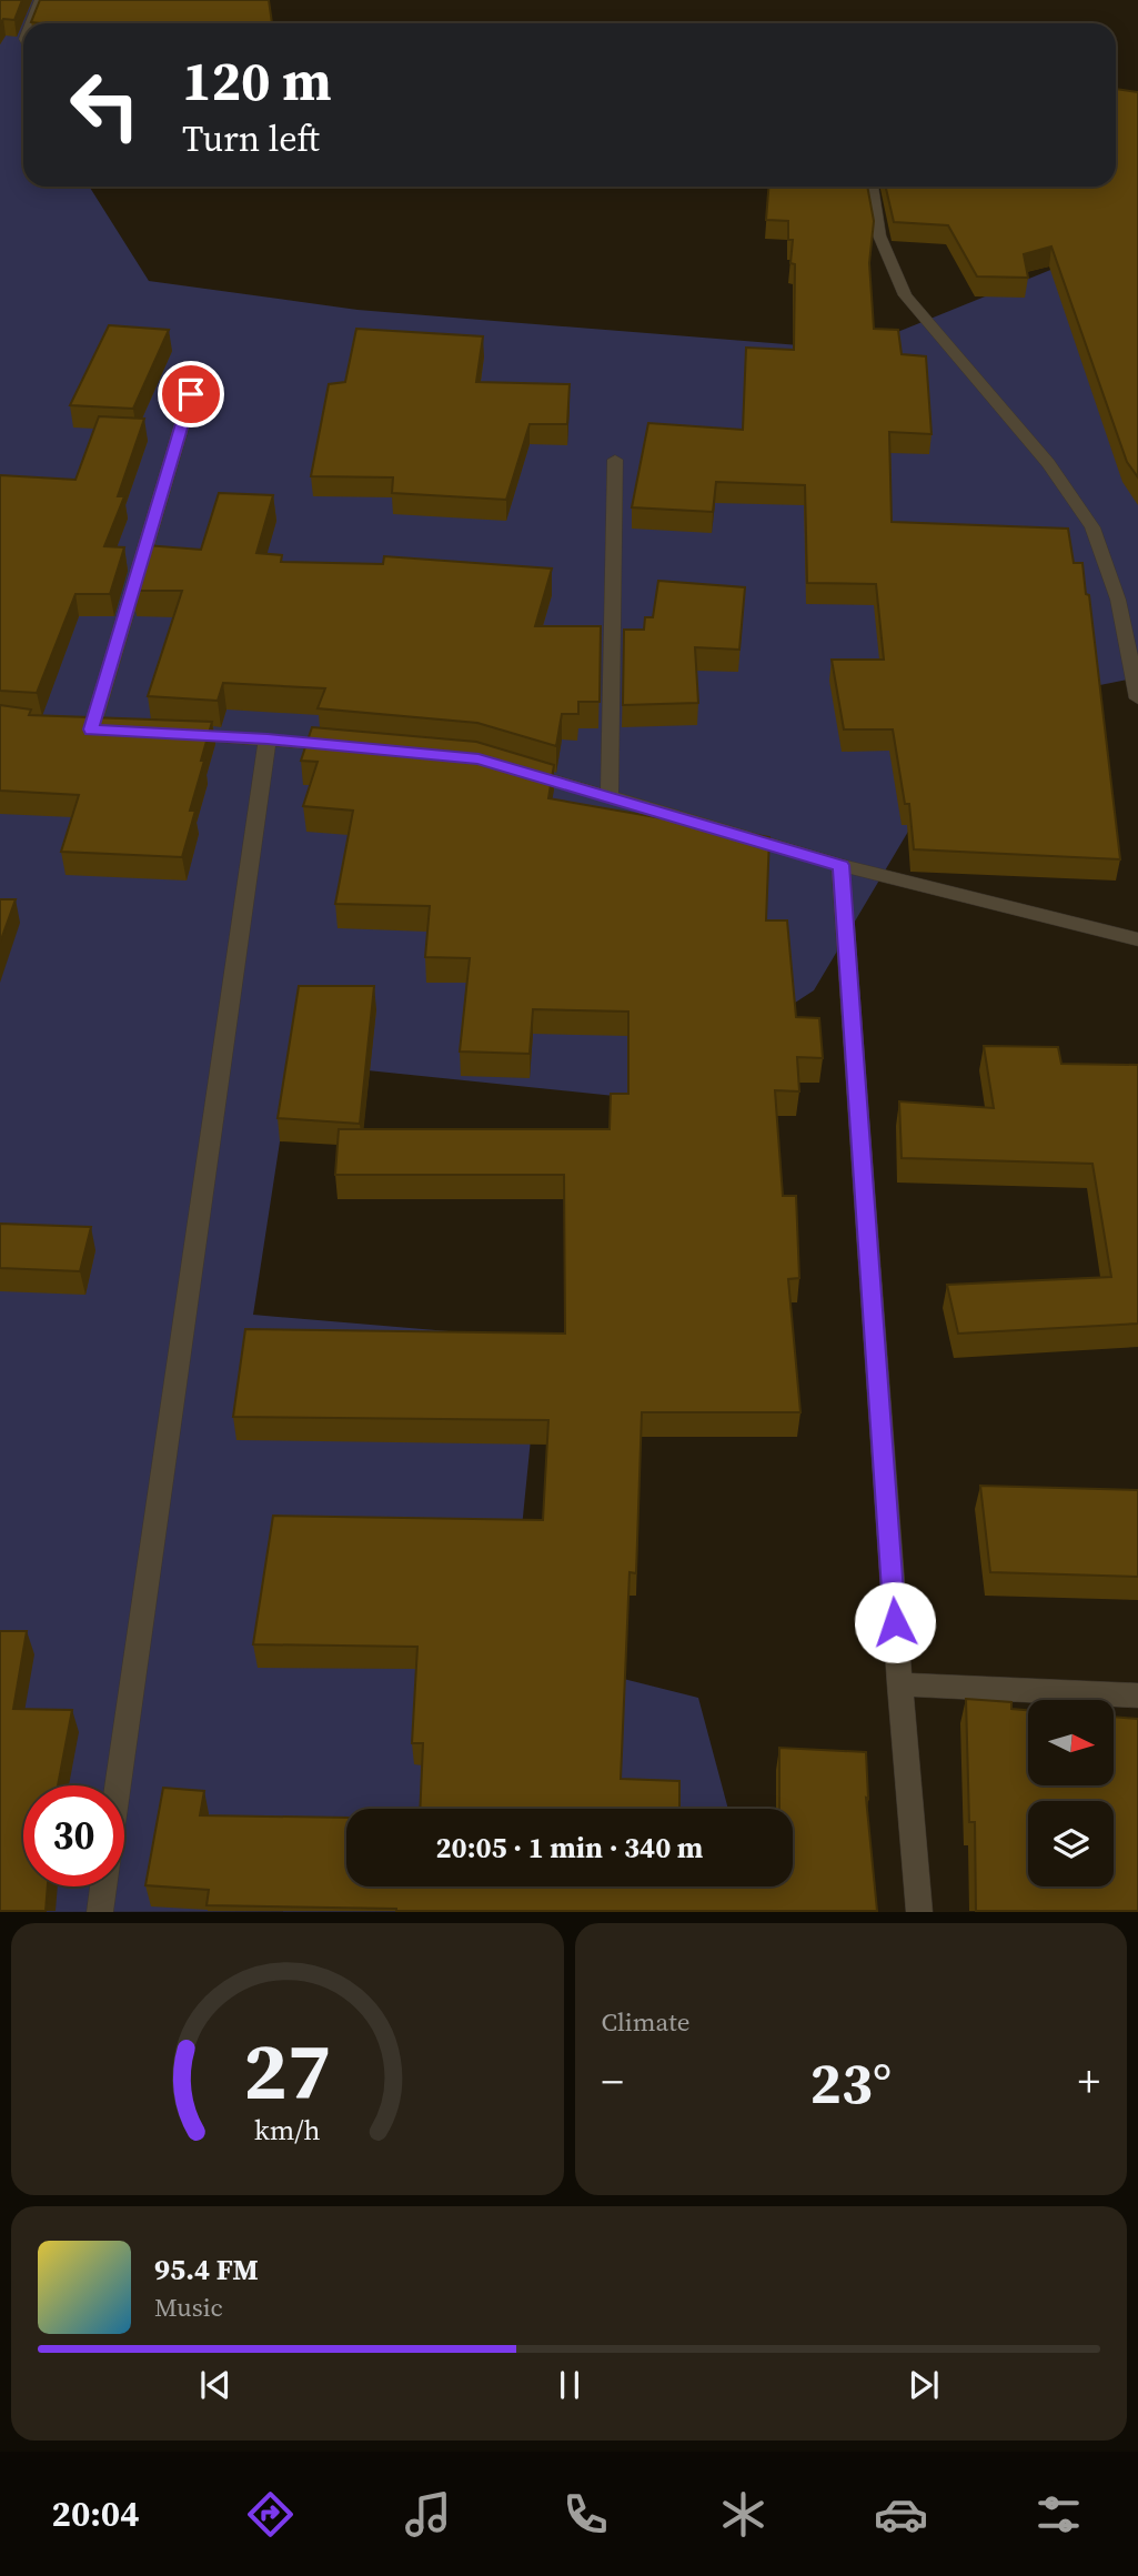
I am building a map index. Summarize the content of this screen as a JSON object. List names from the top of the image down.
{
  "north": "right",
  "page": {
    "turn": ["120 m", "Turn left"],
    "limit": "30",
    "trip": "20:05 · 1 min · 340 m",
    "tile": "Climate",
    "heat": ["−", "23°", "+"],
    "song": ["95.4 FM", "Music"],
    "tabs": "20:04",
    "gauge": ["27", "km/h"]
  }
}
